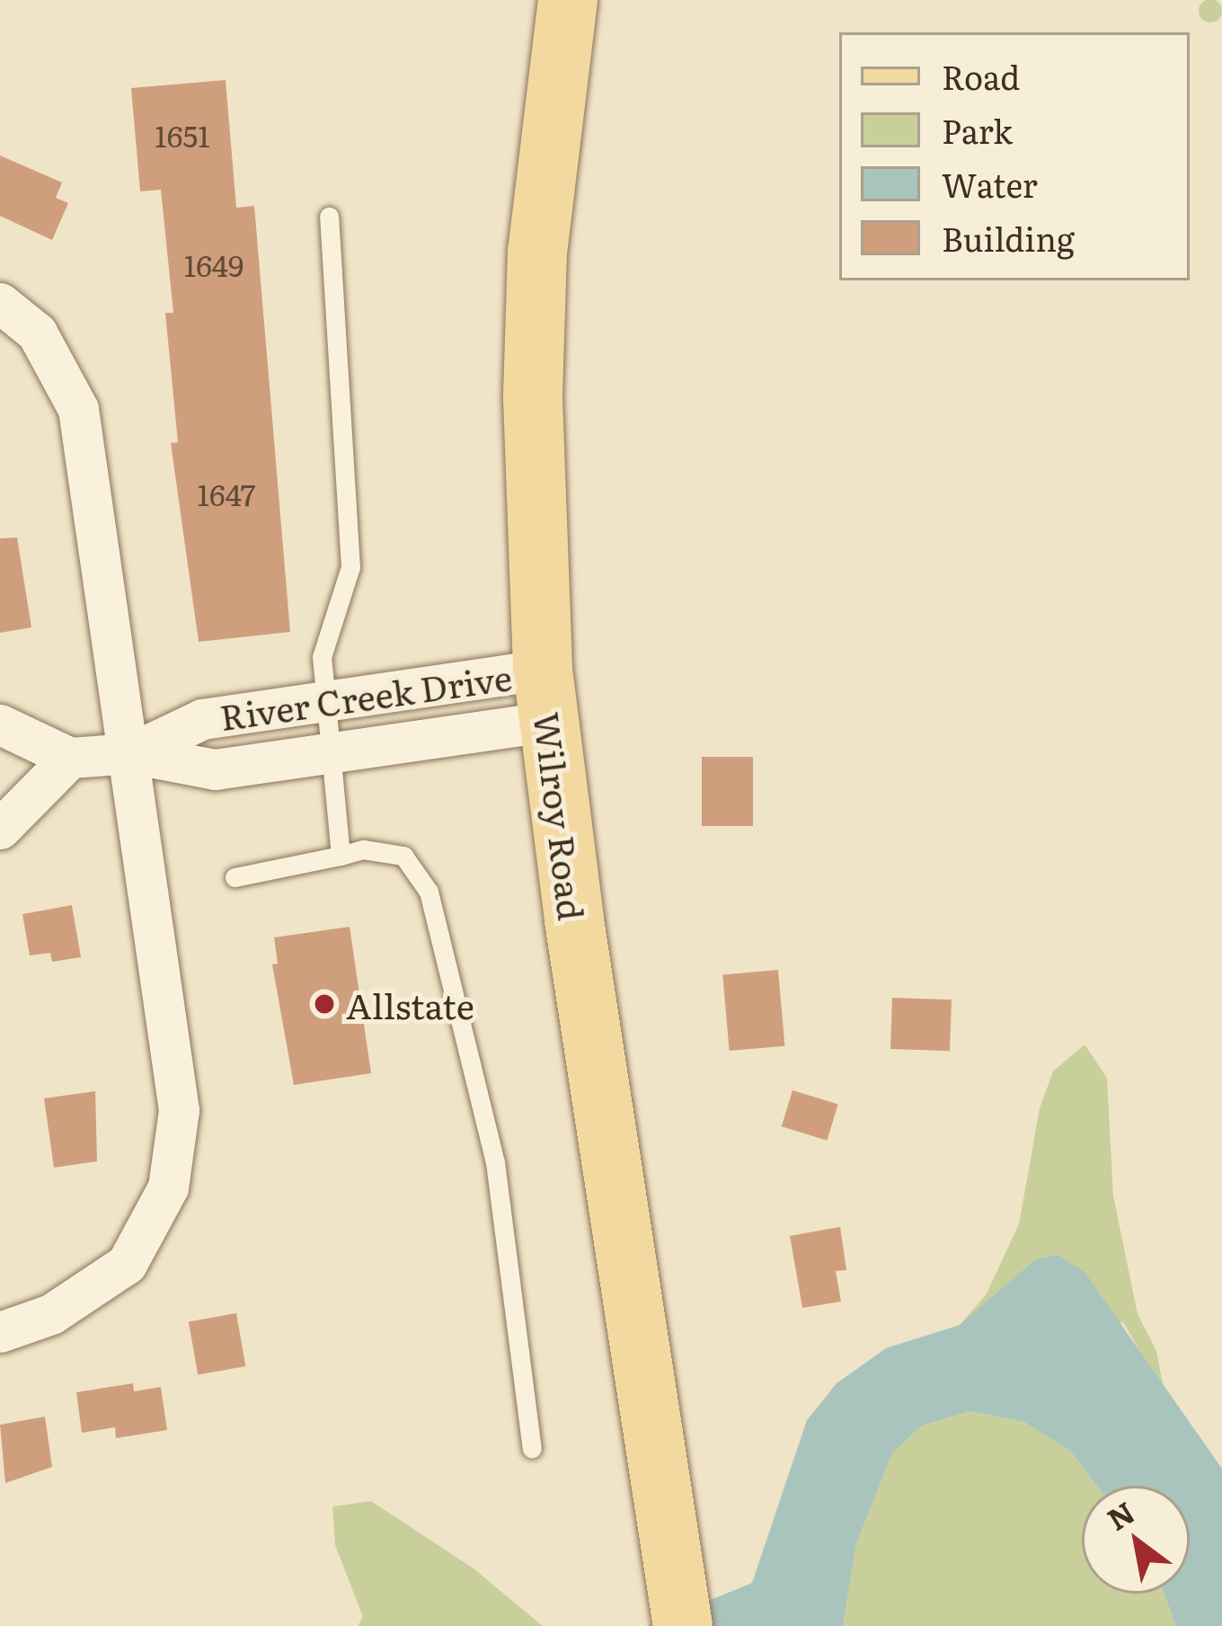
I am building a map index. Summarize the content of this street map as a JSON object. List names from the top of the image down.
{
  "streets": {
    "main road": ["Wilroy Road"],
    "street": ["River Creek Drive"]
  },
  "crossings": [
    ["River Creek Drive", "Wilroy Road"]
  ],
  "places": ["Allstate"],
  "house_numbers": ["1651", "1649", "1647"],
  "legend": [
    "Road",
    "Park",
    "Water",
    "Building"
  ],
  "north": "top left"
}
